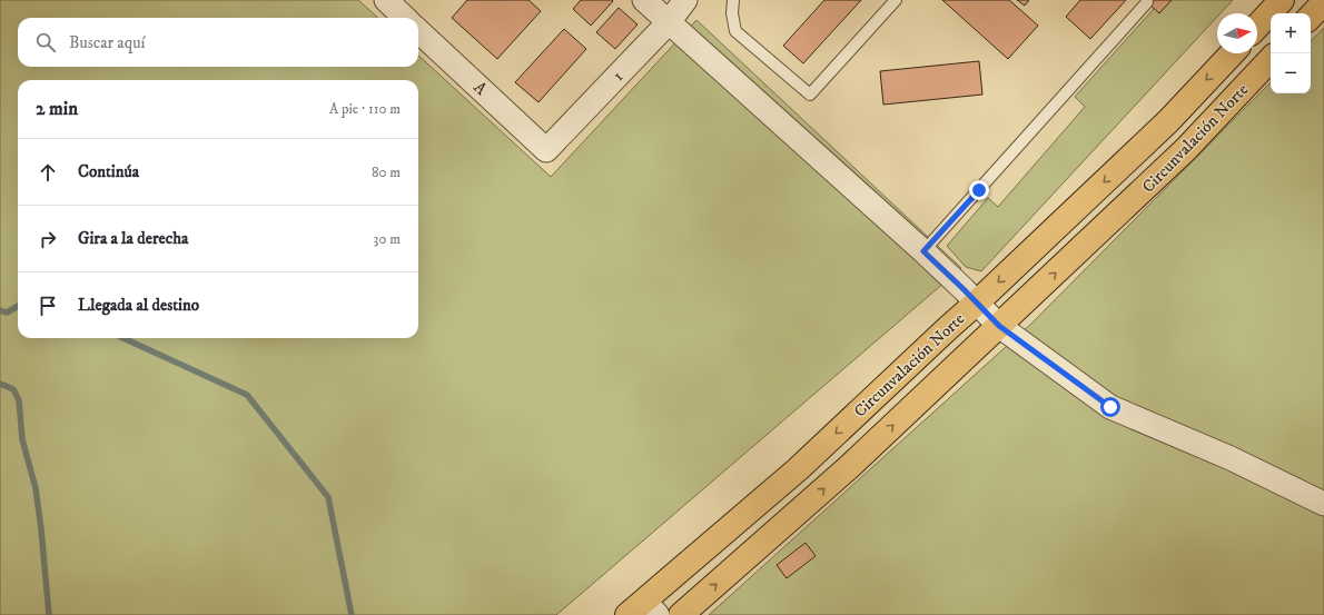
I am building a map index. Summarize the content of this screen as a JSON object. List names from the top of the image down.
{
  "streets": {
    "highway": ["Circunvalación Norte"],
    "street": ["1", "A"]
  },
  "crossings": [
    ["1", "A"]
  ],
  "north": "right",
  "page": {
    "map_buttons": ["+", "−"],
    "search": "Buscar aquí",
    "heading": ["2 min", "A pie · 110 m"],
    "list": [
      ["Continúa", "80 m"],
      ["Gira a la derecha", "30 m"],
      "Llegada al destino"
    ]
  }
}
